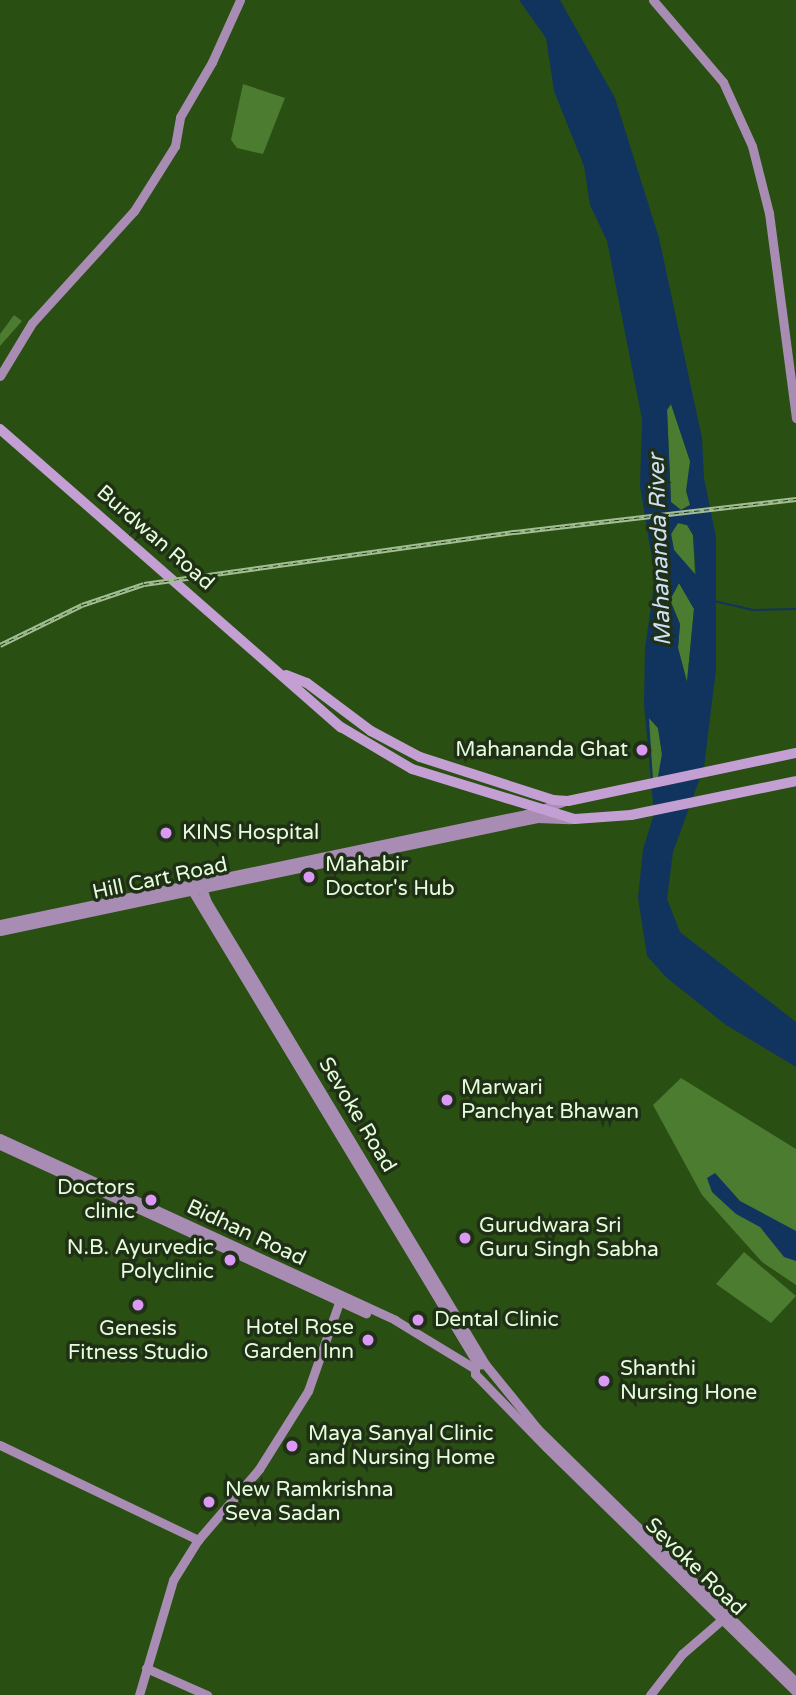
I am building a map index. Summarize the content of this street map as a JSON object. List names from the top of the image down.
{
  "streets": {
    "main road": [
      "Burdwan Road",
      "Hill Cart Road",
      "Sevoke Road",
      "Bidhan Road"
    ]
  },
  "crossings": [
    ["Burdwan Road", "Hill Cart Road"],
    ["Hill Cart Road", "Sevoke Road"],
    ["Sevoke Road", "Bidhan Road"]
  ],
  "water": ["Mahananda River"],
  "places": [
    "Mahananda Ghat",
    "KINS Hospital",
    "Mahabir Doctor's Hub",
    "Marwari Panchyat Bhawan",
    "Doctors clinic",
    "Gurudwara Sri Guru Singh Sabha",
    "N.B. Ayurvedic Polyclinic",
    "Genesis Fitness Studio",
    "Dental Clinic",
    "Hotel Rose Garden Inn",
    "Shanthi Nursing Hone",
    "Maya Sanyal Clinic and Nursing Home",
    "New Ramkrishna Seva Sadan"
  ]
}
